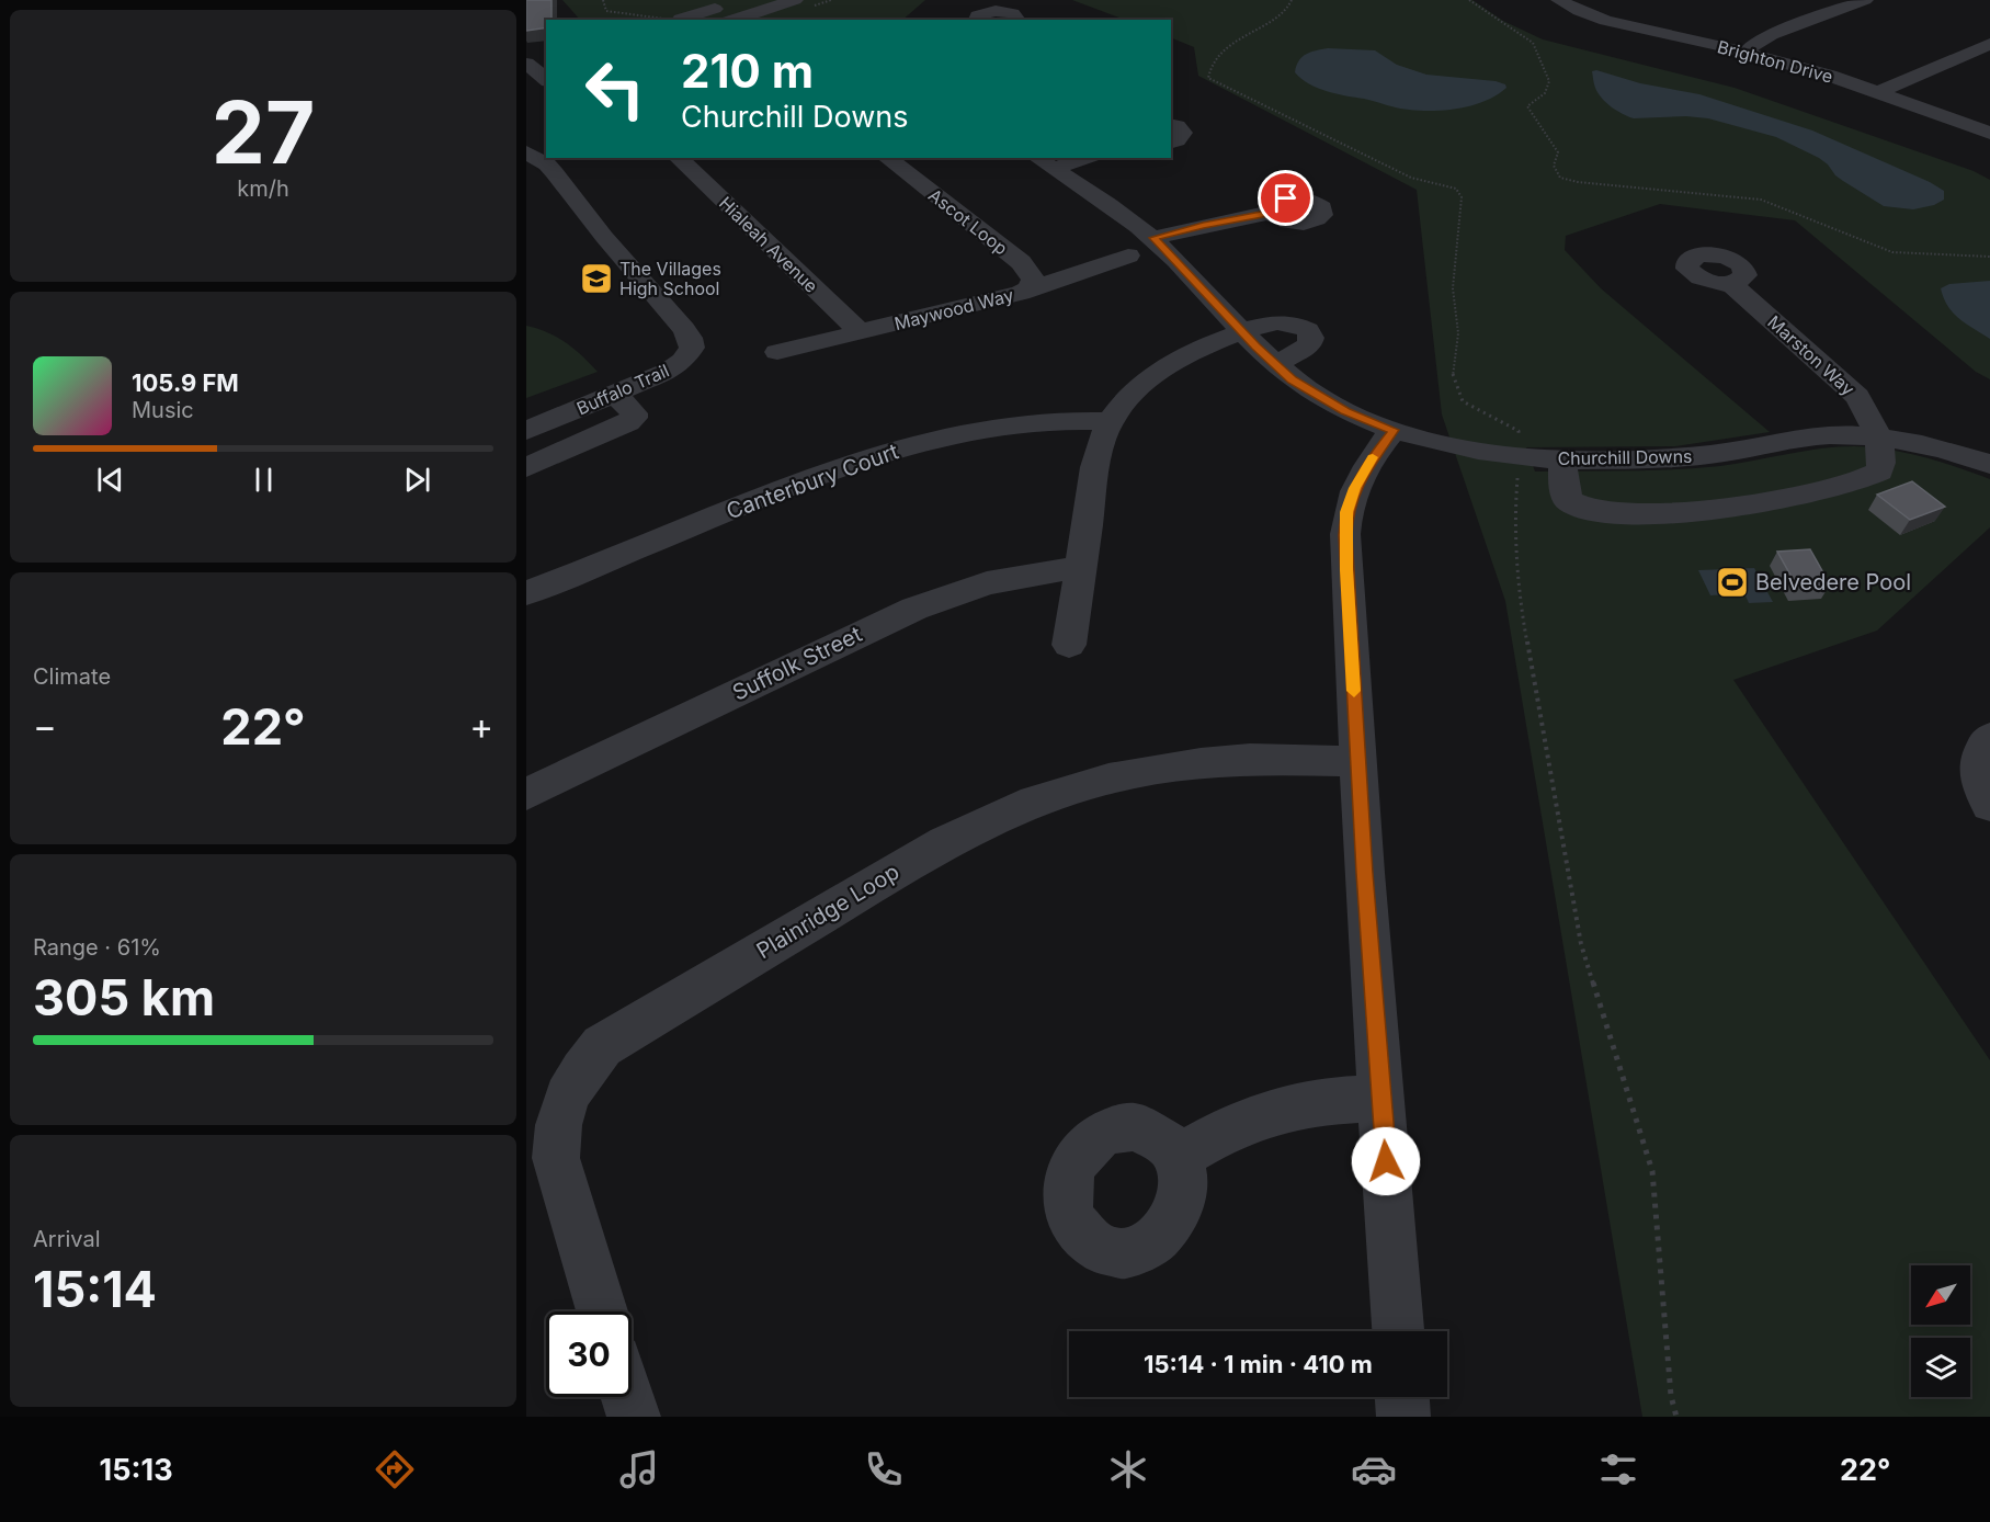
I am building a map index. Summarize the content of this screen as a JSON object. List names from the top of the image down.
{
  "streets": {
    "street": [
      "Brighton Drive",
      "Ascot Loop",
      "Hialeah Avenue",
      "Maywood Way",
      "Marston Way",
      "Buffalo Trail",
      "Churchill Downs",
      "Canterbury Court",
      "Suffolk Street",
      "Plainridge Loop"
    ]
  },
  "crossings": [
    ["Ascot Loop", "Maywood Way"],
    ["Hialeah Avenue", "Maywood Way"],
    ["Marston Way", "Churchill Downs"]
  ],
  "places": {
    "school or university": ["The Villages High School"],
    "sports": ["Belvedere Pool"]
  },
  "north": "bottom left",
  "page": {
    "tile": [
      ["27", "km/h"],
      "Climate",
      ["Range · 61%", "305 km"],
      ["Arrival", "15:14"]
    ],
    "turn": ["210 m", "Churchill Downs"],
    "song": ["105.9 FM", "Music"],
    "heat": ["−", "22°", "+"],
    "limit": "30",
    "trip": "15:14 · 1 min · 410 m",
    "tabs": ["15:13", "22°"]
  }
}
